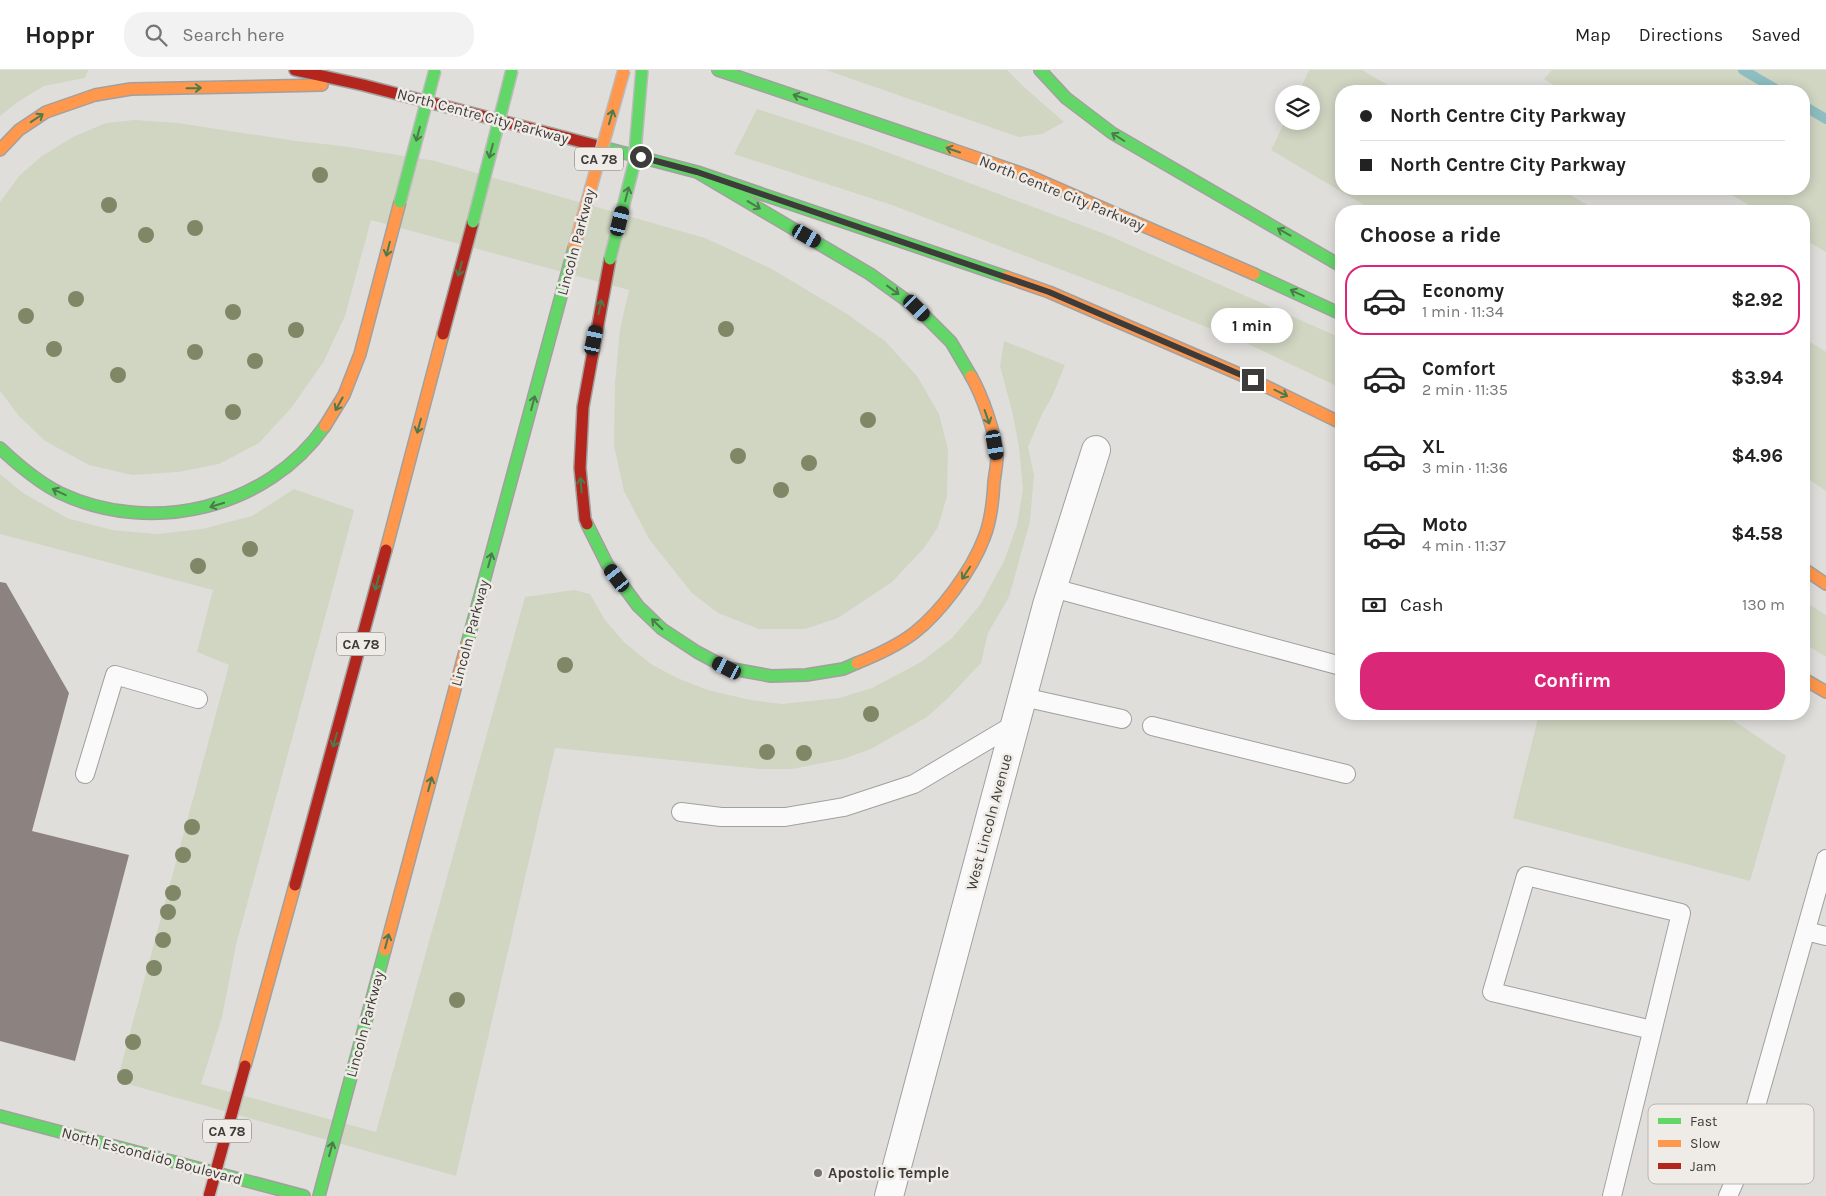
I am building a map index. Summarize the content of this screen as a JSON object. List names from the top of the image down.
{
  "streets": {
    "main road": [
      "North Centre City Parkway",
      "CA 78",
      "Lincoln Parkway",
      "North Escondido Boulevard"
    ],
    "street": ["West Lincoln Avenue"]
  },
  "one_way": ["Lincoln Parkway"],
  "places": ["Apostolic Temple"],
  "legend": ["Fast", "Slow", "Jam"],
  "page": {
    "header": "Hoppr",
    "search": "Search here",
    "nav": ["Map", "Directions", "Saved"],
    "banner": ["North Centre City Parkway", "North Centre City Parkway"],
    "heading": "Choose a ride",
    "list": [
      {
        "name": "Economy",
        "note": "1 min · 11:34",
        "value": "$2.92"
      },
      {
        "name": "Comfort",
        "note": "2 min · 11:35",
        "value": "$3.94"
      },
      {
        "name": "XL",
        "note": "3 min · 11:36",
        "value": "$4.96"
      },
      {
        "name": "Moto",
        "note": "4 min · 11:37",
        "value": "$4.58"
      }
    ],
    "bubble": "1 min",
    "pay": ["Cash", "130 m"],
    "buttons": "Confirm"
  }
}
